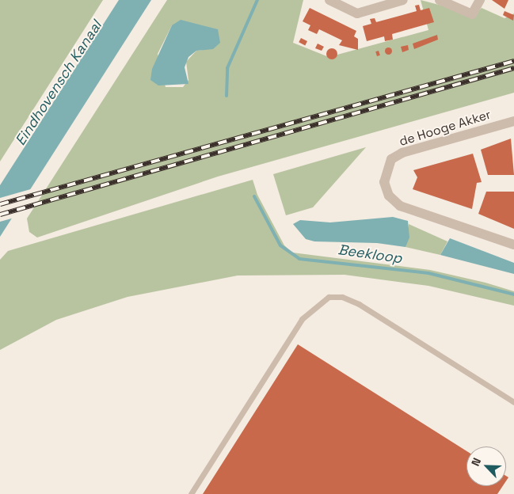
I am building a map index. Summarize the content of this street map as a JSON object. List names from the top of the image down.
{
  "streets": {
    "street": ["de Hooge Akker"]
  },
  "water": ["Eindhovensch Kanaal", "Beekloop"],
  "north": "top left"
}
